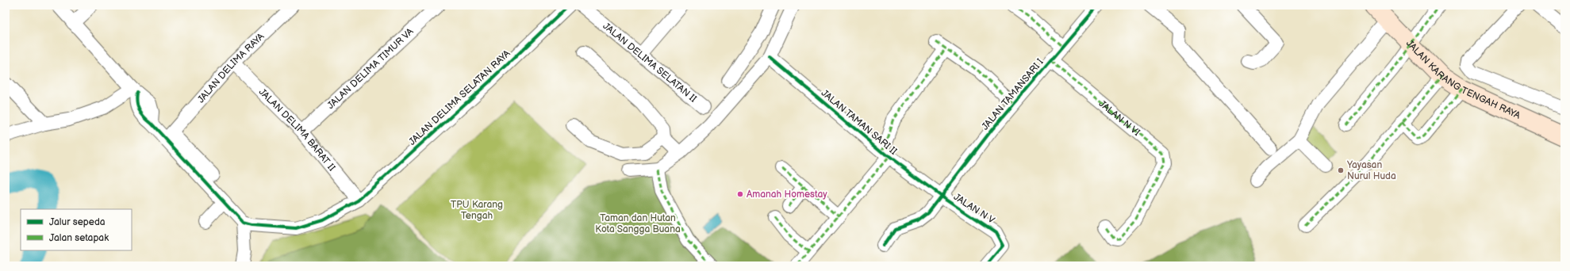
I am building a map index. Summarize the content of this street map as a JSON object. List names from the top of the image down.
{
  "streets": {
    "main road": ["JALAN KARANG TENGAH RAYA"],
    "street": [
      "JALAN DELIMA SELATAN II",
      "JALAN DELIMA RAYA",
      "JALAN DELIMA TIMUR VA",
      "JALAN TAMANSARI I",
      "JALAN DELIMA SELATAN RAYA",
      "JALAN N VI",
      "JALAN TAMAN SARI II",
      "JALAN DELIMA BARAT II",
      "JALAN N V"
    ]
  },
  "crossings": [
    ["JALAN DELIMA RAYA", "JALAN DELIMA BARAT II"],
    ["JALAN DELIMA TIMUR VA", "JALAN DELIMA BARAT II"],
    ["JALAN TAMANSARI I", "JALAN N VI"],
    ["JALAN TAMANSARI I", "JALAN TAMAN SARI II"],
    ["JALAN TAMANSARI I", "JALAN N V"],
    ["JALAN DELIMA SELATAN RAYA", "JALAN DELIMA BARAT II"],
    ["JALAN TAMAN SARI II", "JALAN N V"]
  ],
  "parks": ["TPU Karang Tengah", "Taman dan Hutan Kota Sangga Buana"],
  "places": ["Yayasan Nurul Huda", "Amanah Homestay"],
  "legend": ["Jalur sepeda", "Jalan setapak"]
}
